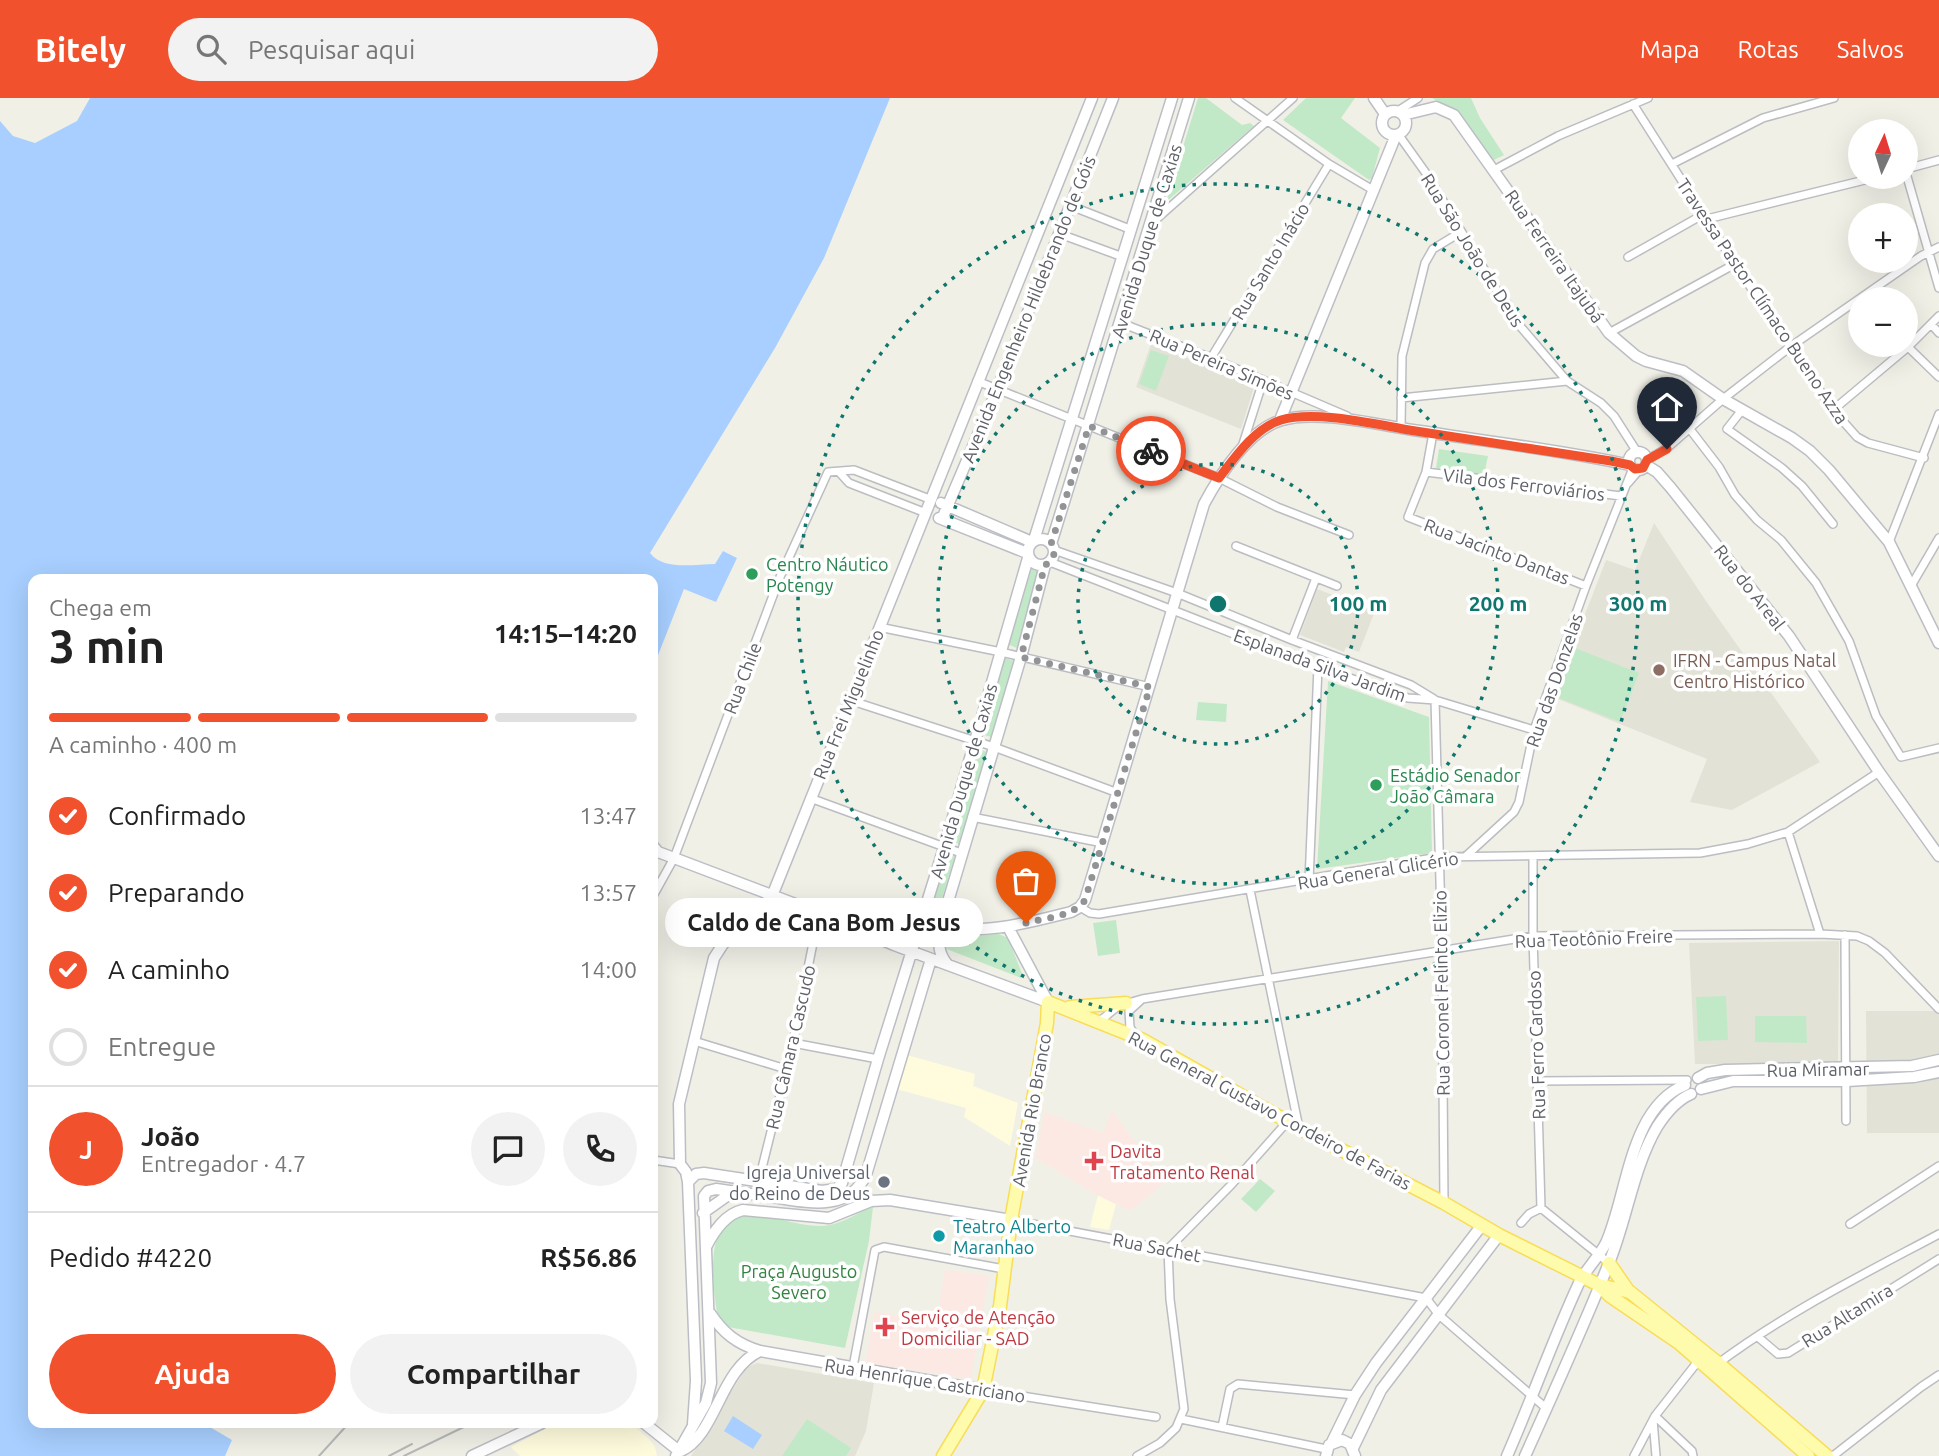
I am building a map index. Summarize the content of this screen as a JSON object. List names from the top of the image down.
{
  "streets": {
    "main road": ["Avenida Rio Branco", "Rua General Gustavo Cordeiro de Farias"],
    "street": [
      "Avenida Duque de Caxias",
      "Rua São João de Deus",
      "Rua Ferreira Itajubá",
      "Rua Santo Inácio",
      "Travessa Pastor Clímaco Bueno Azza",
      "Avenida Engenheiro Hildebrando de Góis",
      "Rua Pereira Simões",
      "Vila dos Ferroviários",
      "Rua Jacinto Dantas",
      "Rua do Areal",
      "Esplanada Silva Jardim",
      "Rua Chile",
      "Rua das Donzelas",
      "Rua Frei Miguelinho",
      "Rua General Glicério",
      "Rua Teotônio Freire",
      "Rua Coronel Felinto Elizio",
      "Rua Ferro Cardoso",
      "Rua Câmara Cascudo",
      "Rua Miramar",
      "Rua Sachet",
      "Rua Altamira",
      "Rua Henrique Castriciano"
    ]
  },
  "crossings": [
    ["Avenida Duque de Caxias", "Rua Pereira Simões"],
    ["Avenida Duque de Caxias", "Esplanada Silva Jardim"],
    ["Avenida Duque de Caxias", "Rua General Glicério"],
    ["Avenida Duque de Caxias", "Rua Câmara Cascudo"],
    ["Avenida Duque de Caxias", "Rua General Gustavo Cordeiro de Farias"],
    ["Rua São João de Deus", "Rua Ferreira Itajubá"],
    ["Rua São João de Deus", "Rua Pereira Simões"],
    ["Rua São João de Deus", "Rua do Areal"],
    ["Rua São João de Deus", "Rua das Donzelas"],
    ["Rua Santo Inácio", "Rua Pereira Simões"],
    ["Avenida Engenheiro Hildebrando de Góis", "Rua Frei Miguelinho"],
    ["Rua Pereira Simões", "Vila dos Ferroviários"],
    ["Rua Pereira Simões", "Rua do Areal"],
    ["Rua Pereira Simões", "Rua das Donzelas"],
    ["Vila dos Ferroviários", "Rua Jacinto Dantas"],
    ["Vila dos Ferroviários", "Rua das Donzelas"],
    ["Rua Jacinto Dantas", "Rua das Donzelas"],
    ["Rua do Areal", "Rua das Donzelas"],
    ["Rua do Areal", "Rua General Glicério"],
    ["Esplanada Silva Jardim", "Rua das Donzelas"],
    ["Esplanada Silva Jardim", "Rua Coronel Felinto Elizio"],
    ["Rua Chile", "Rua General Gustavo Cordeiro de Farias"],
    ["Rua das Donzelas", "Rua General Glicério"],
    ["Rua Frei Miguelinho", "Rua General Gustavo Cordeiro de Farias"],
    ["Rua General Glicério", "Rua Coronel Felinto Elizio"],
    ["Rua General Glicério", "Rua Ferro Cardoso"],
    ["Rua Teotônio Freire", "Rua Coronel Felinto Elizio"],
    ["Rua Teotônio Freire", "Rua Ferro Cardoso"],
    ["Rua Teotônio Freire", "Rua General Gustavo Cordeiro de Farias"],
    ["Rua Coronel Felinto Elizio", "Rua General Gustavo Cordeiro de Farias"],
    ["Rua Câmara Cascudo", "Rua General Gustavo Cordeiro de Farias"],
    ["Rua Miramar", "Rua General Gustavo Cordeiro de Farias"],
    ["Avenida Rio Branco", "Rua General Gustavo Cordeiro de Farias"],
    ["Avenida Rio Branco", "Rua Sachet"],
    ["Avenida Rio Branco", "Rua Henrique Castriciano"]
  ],
  "parks": ["Praça Augusto Severo"],
  "places": {
    "other": [
      "Centro Náutico Potengy",
      "IFRN - Campus Natal Centro Histórico",
      "Estádio Senador João Câmara",
      "Caldo de Cana Bom Jesus",
      "Igreja Universal do Reino de Deus",
      "Teatro Alberto Maranhao"
    ],
    "health": ["Davita Tratamento Renal", "Serviço de Atenção Domiciliar - SAD"]
  },
  "north": "top",
  "page": {
    "header": "Bitely",
    "search": "Pesquisar aqui",
    "nav": ["Mapa", "Rotas", "Salvos"],
    "map_buttons": ["+", "−"],
    "heading": ["3 min", "Chega em", "14:15–14:20"],
    "panel": [
      "João",
      "Entregador · 4.7",
      "Pedido #4220",
      "R$56.86"
    ],
    "bar": "A caminho · 400 m",
    "list": [
      ["Confirmado", "13:47"],
      ["Preparando", "13:57"],
      ["A caminho", "14:00"],
      "Entregue"
    ],
    "bubble": "Caldo de Cana Bom Jesus",
    "round": "J",
    "buttons": ["Ajuda", "Compartilhar"]
  },
  "rings": ["100 m", "200 m", "300 m"]
}
